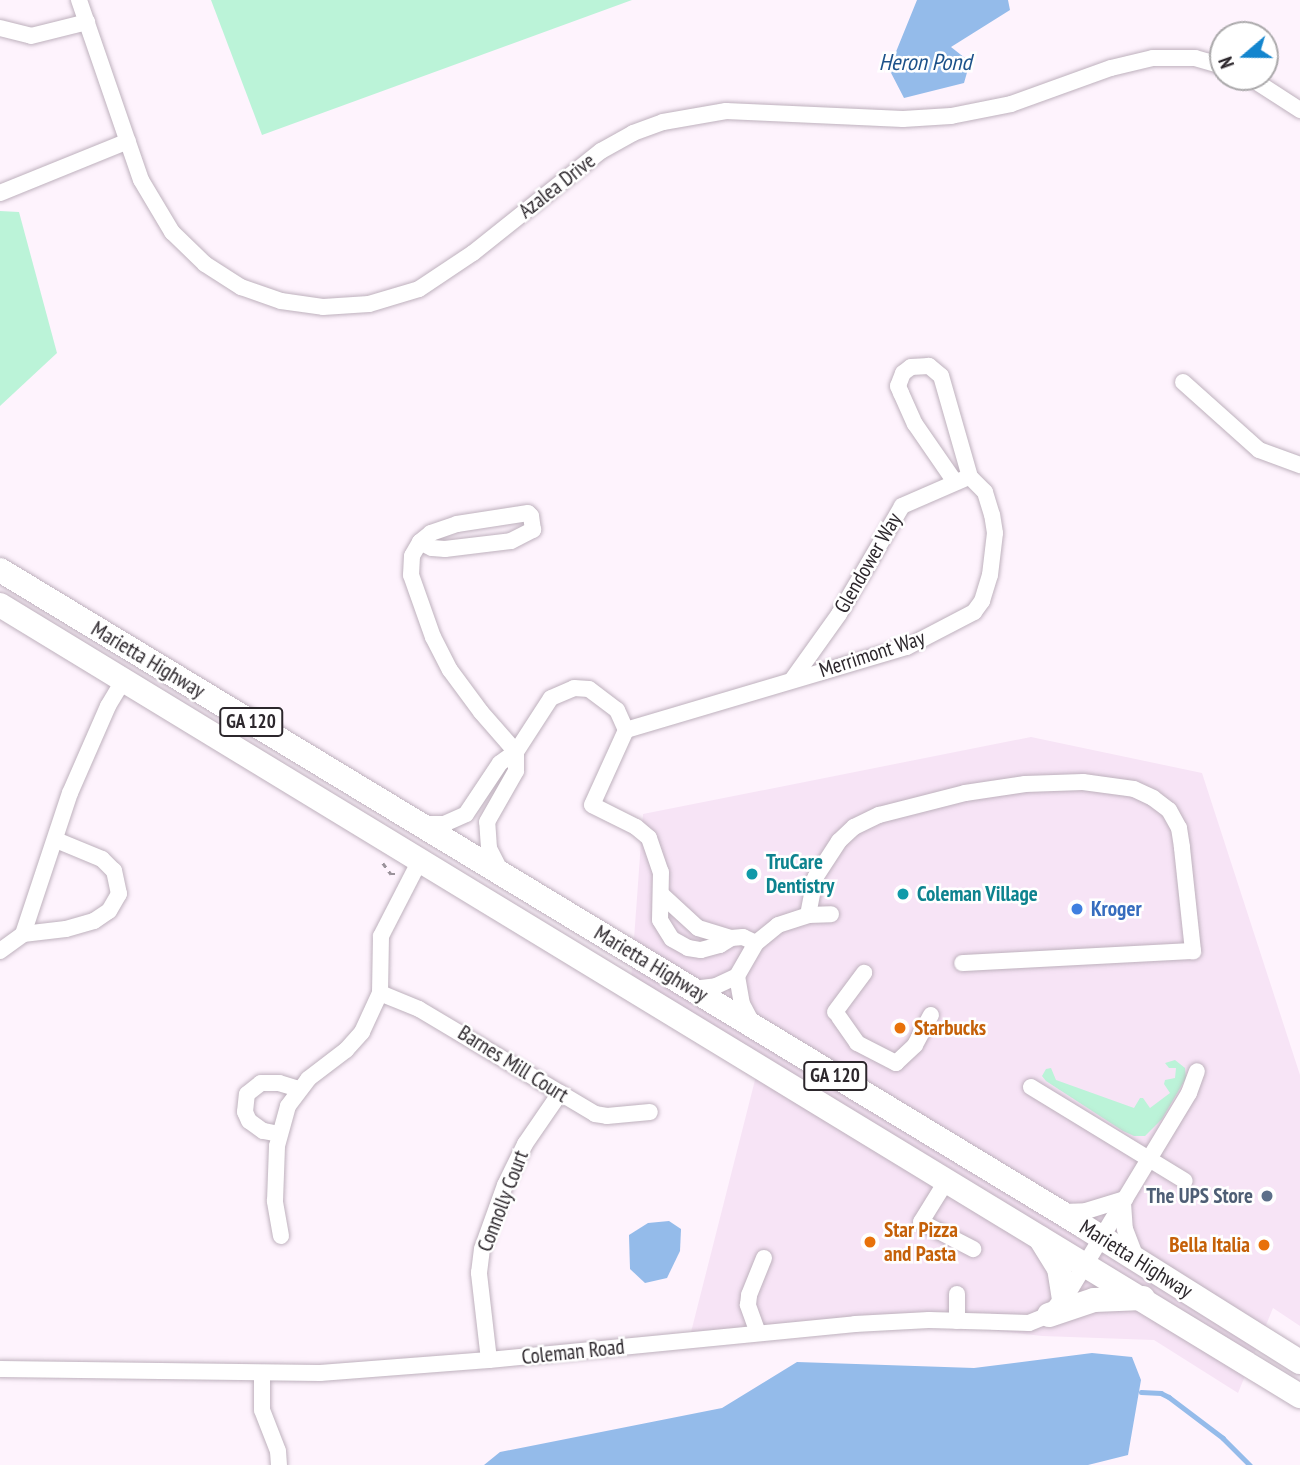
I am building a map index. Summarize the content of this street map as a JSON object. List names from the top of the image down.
{
  "streets": {
    "highway": ["Marietta Highway", "GA 120"],
    "street": [
      "Azalea Drive",
      "Glendower Way",
      "Merrimont Way",
      "Barnes Mill Court",
      "Connolly Court",
      "Coleman Road"
    ]
  },
  "crossings": [
    ["Glendower Way", "Merrimont Way"],
    ["Barnes Mill Court", "Connolly Court"],
    ["Connolly Court", "Coleman Road"]
  ],
  "water": ["Heron Pond"],
  "places": [
    "TruCare Dentistry",
    "Coleman Village",
    "Kroger",
    "Starbucks",
    "The UPS Store",
    "Star Pizza and Pasta",
    "Bella Italia"
  ],
  "north": "left"
}
